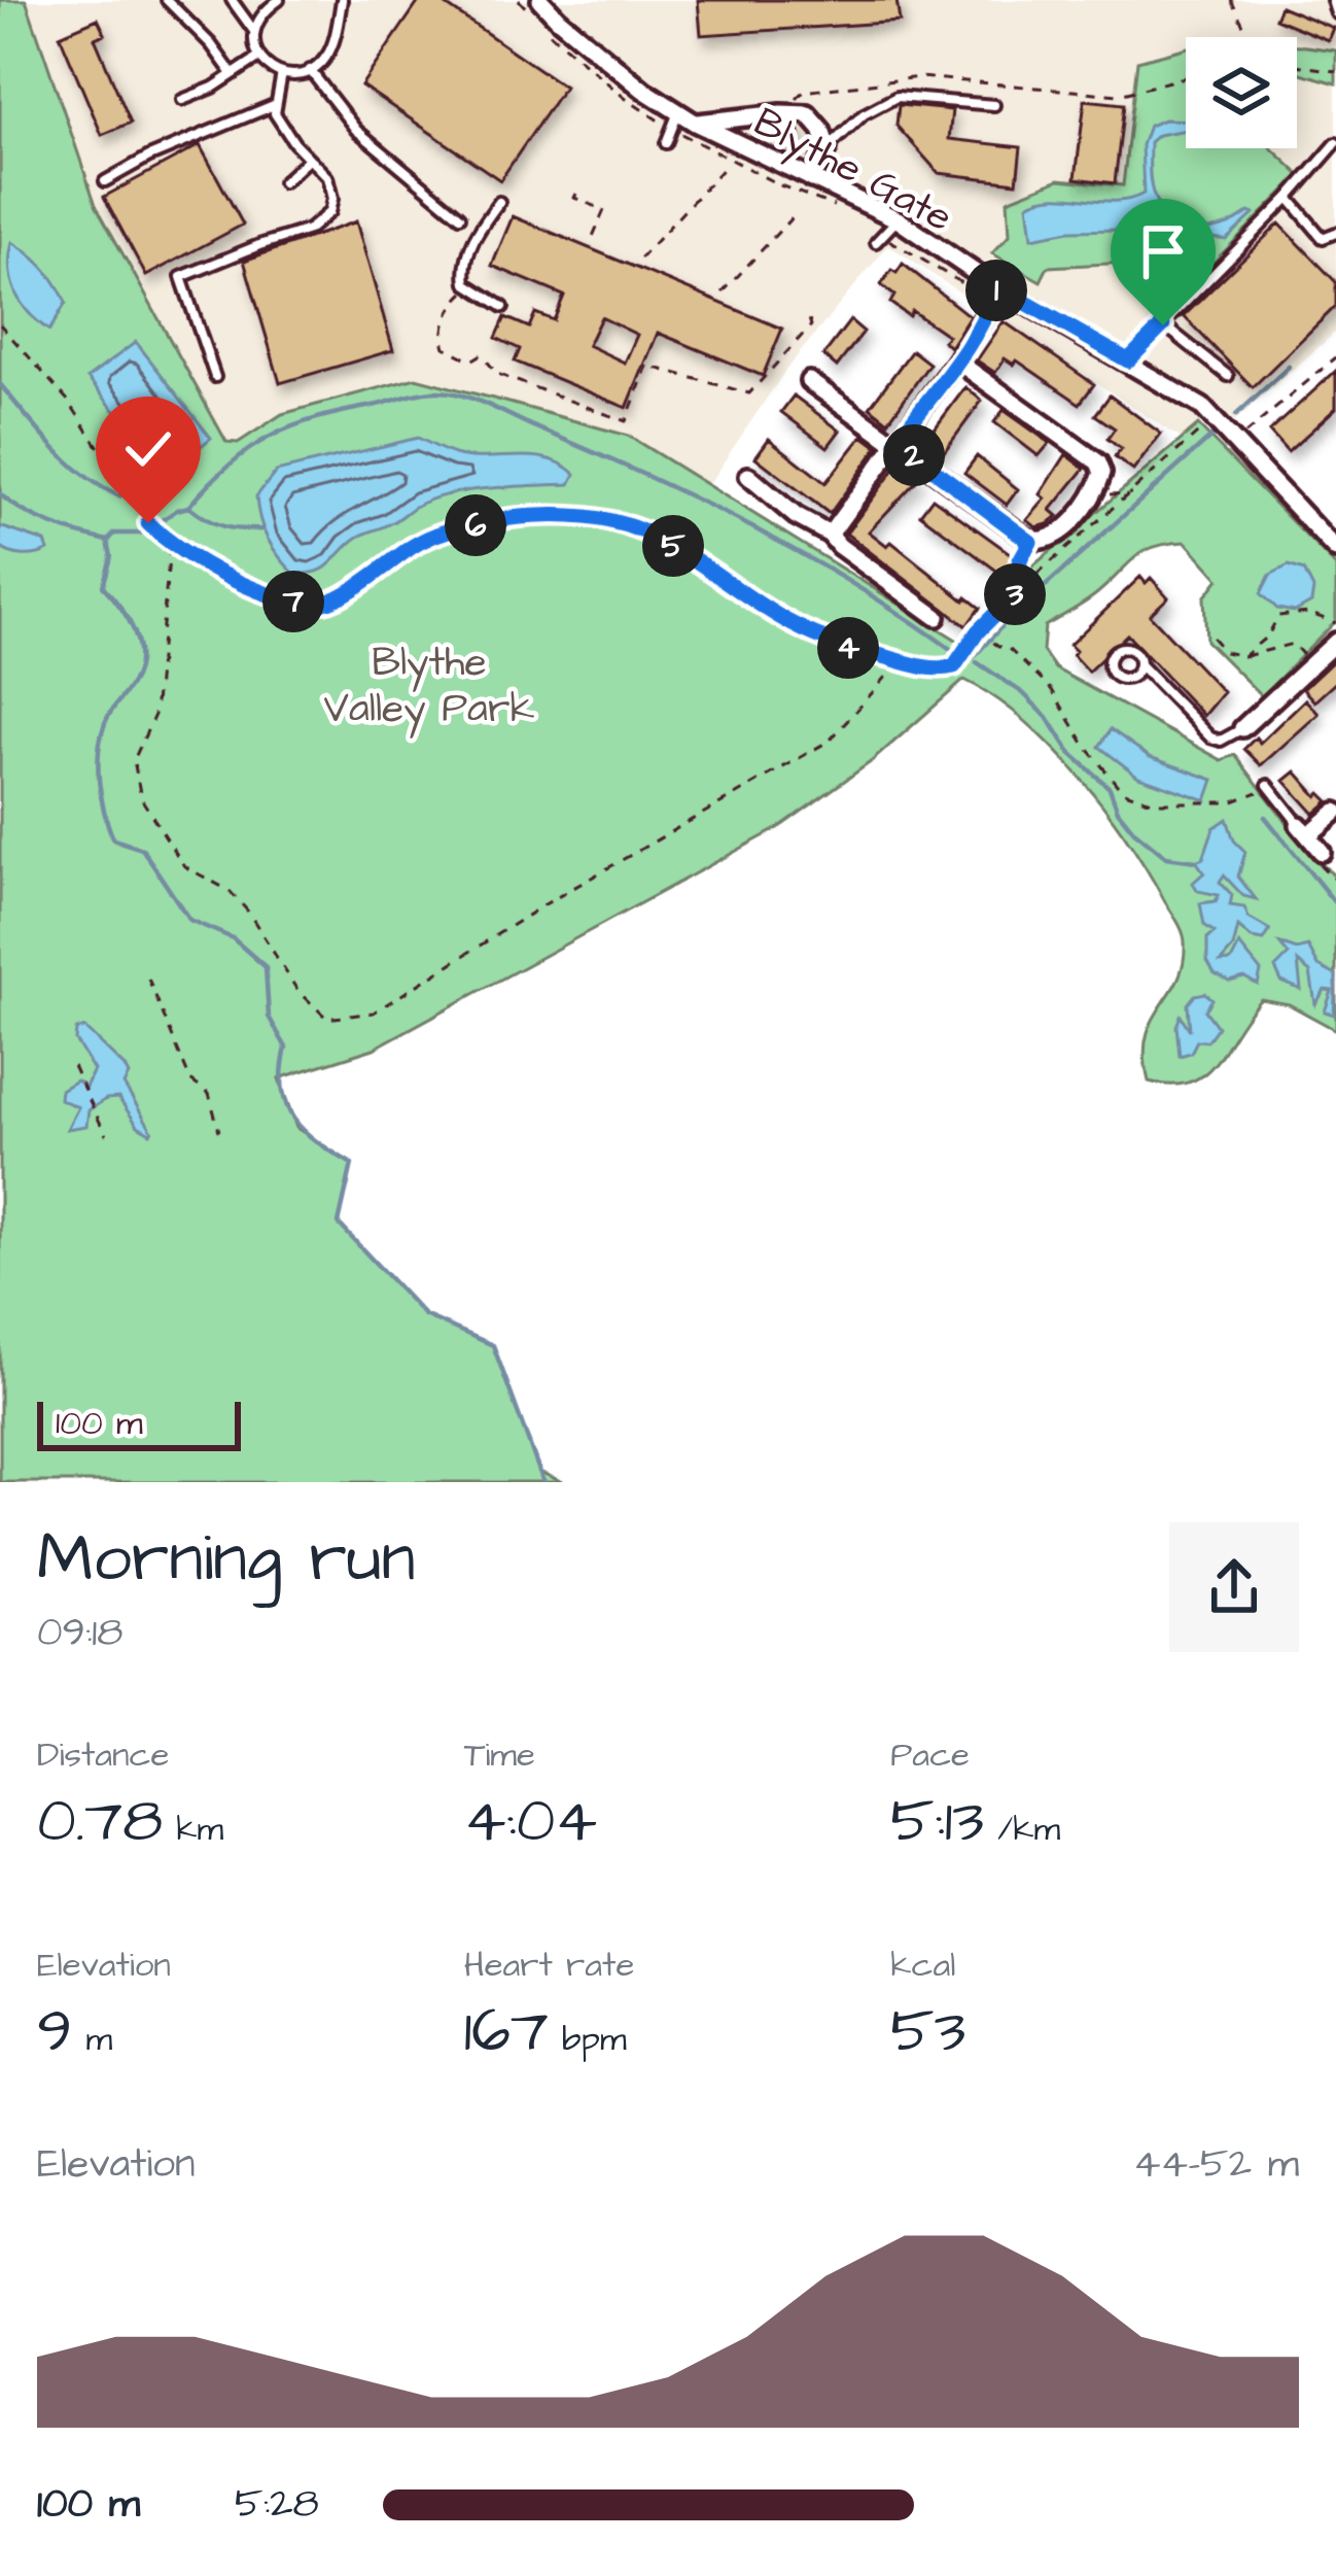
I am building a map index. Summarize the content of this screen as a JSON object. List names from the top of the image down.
{
  "streets": {
    "street": ["Blythe Gate"]
  },
  "parks": ["Blythe Valley Park"],
  "scale_bar": "100 m",
  "page": {
    "pins": [
      "1",
      "2",
      "6",
      "5",
      "3",
      "7",
      "4"
    ],
    "scale": "100 m",
    "heading": ["Morning run", "09:18"],
    "stats": [
      ["Distance", "0.78 km"],
      ["Time", "4:04"],
      ["Pace", "5:13 /km"],
      ["Elevation", "9 m"],
      ["Heart rate", "167 bpm"],
      ["kcal", "53"]
    ],
    "chart": ["Elevation", "44–52 m"],
    "list": [
      {
        "name": "100 m",
        "note": "5:28"
      }
    ]
  }
}
